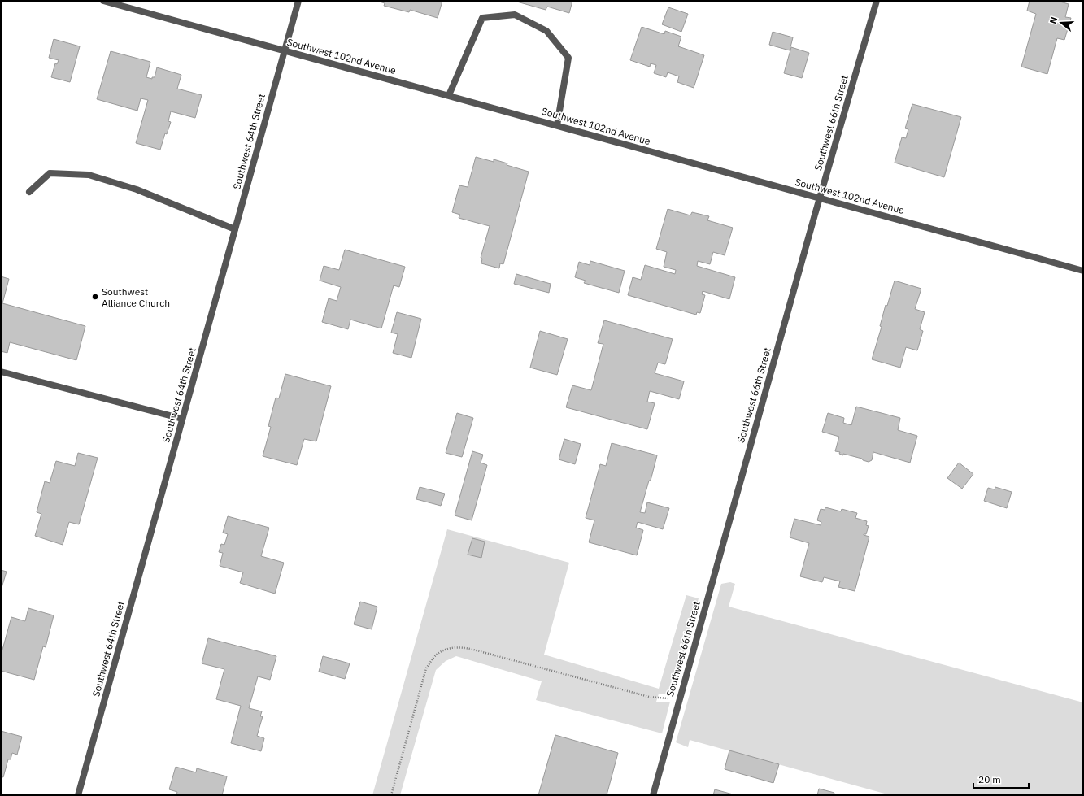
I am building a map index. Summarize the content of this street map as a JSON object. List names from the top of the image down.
{
  "streets": {
    "street": ["Southwest 102nd Avenue", "Southwest 66th Street", "Southwest 64th Street"]
  },
  "crossings": [
    ["Southwest 102nd Avenue", "Southwest 66th Street"],
    ["Southwest 102nd Avenue", "Southwest 64th Street"]
  ],
  "places": ["Southwest Alliance Church"],
  "scale_bar": "20 m",
  "north": "left"
}
